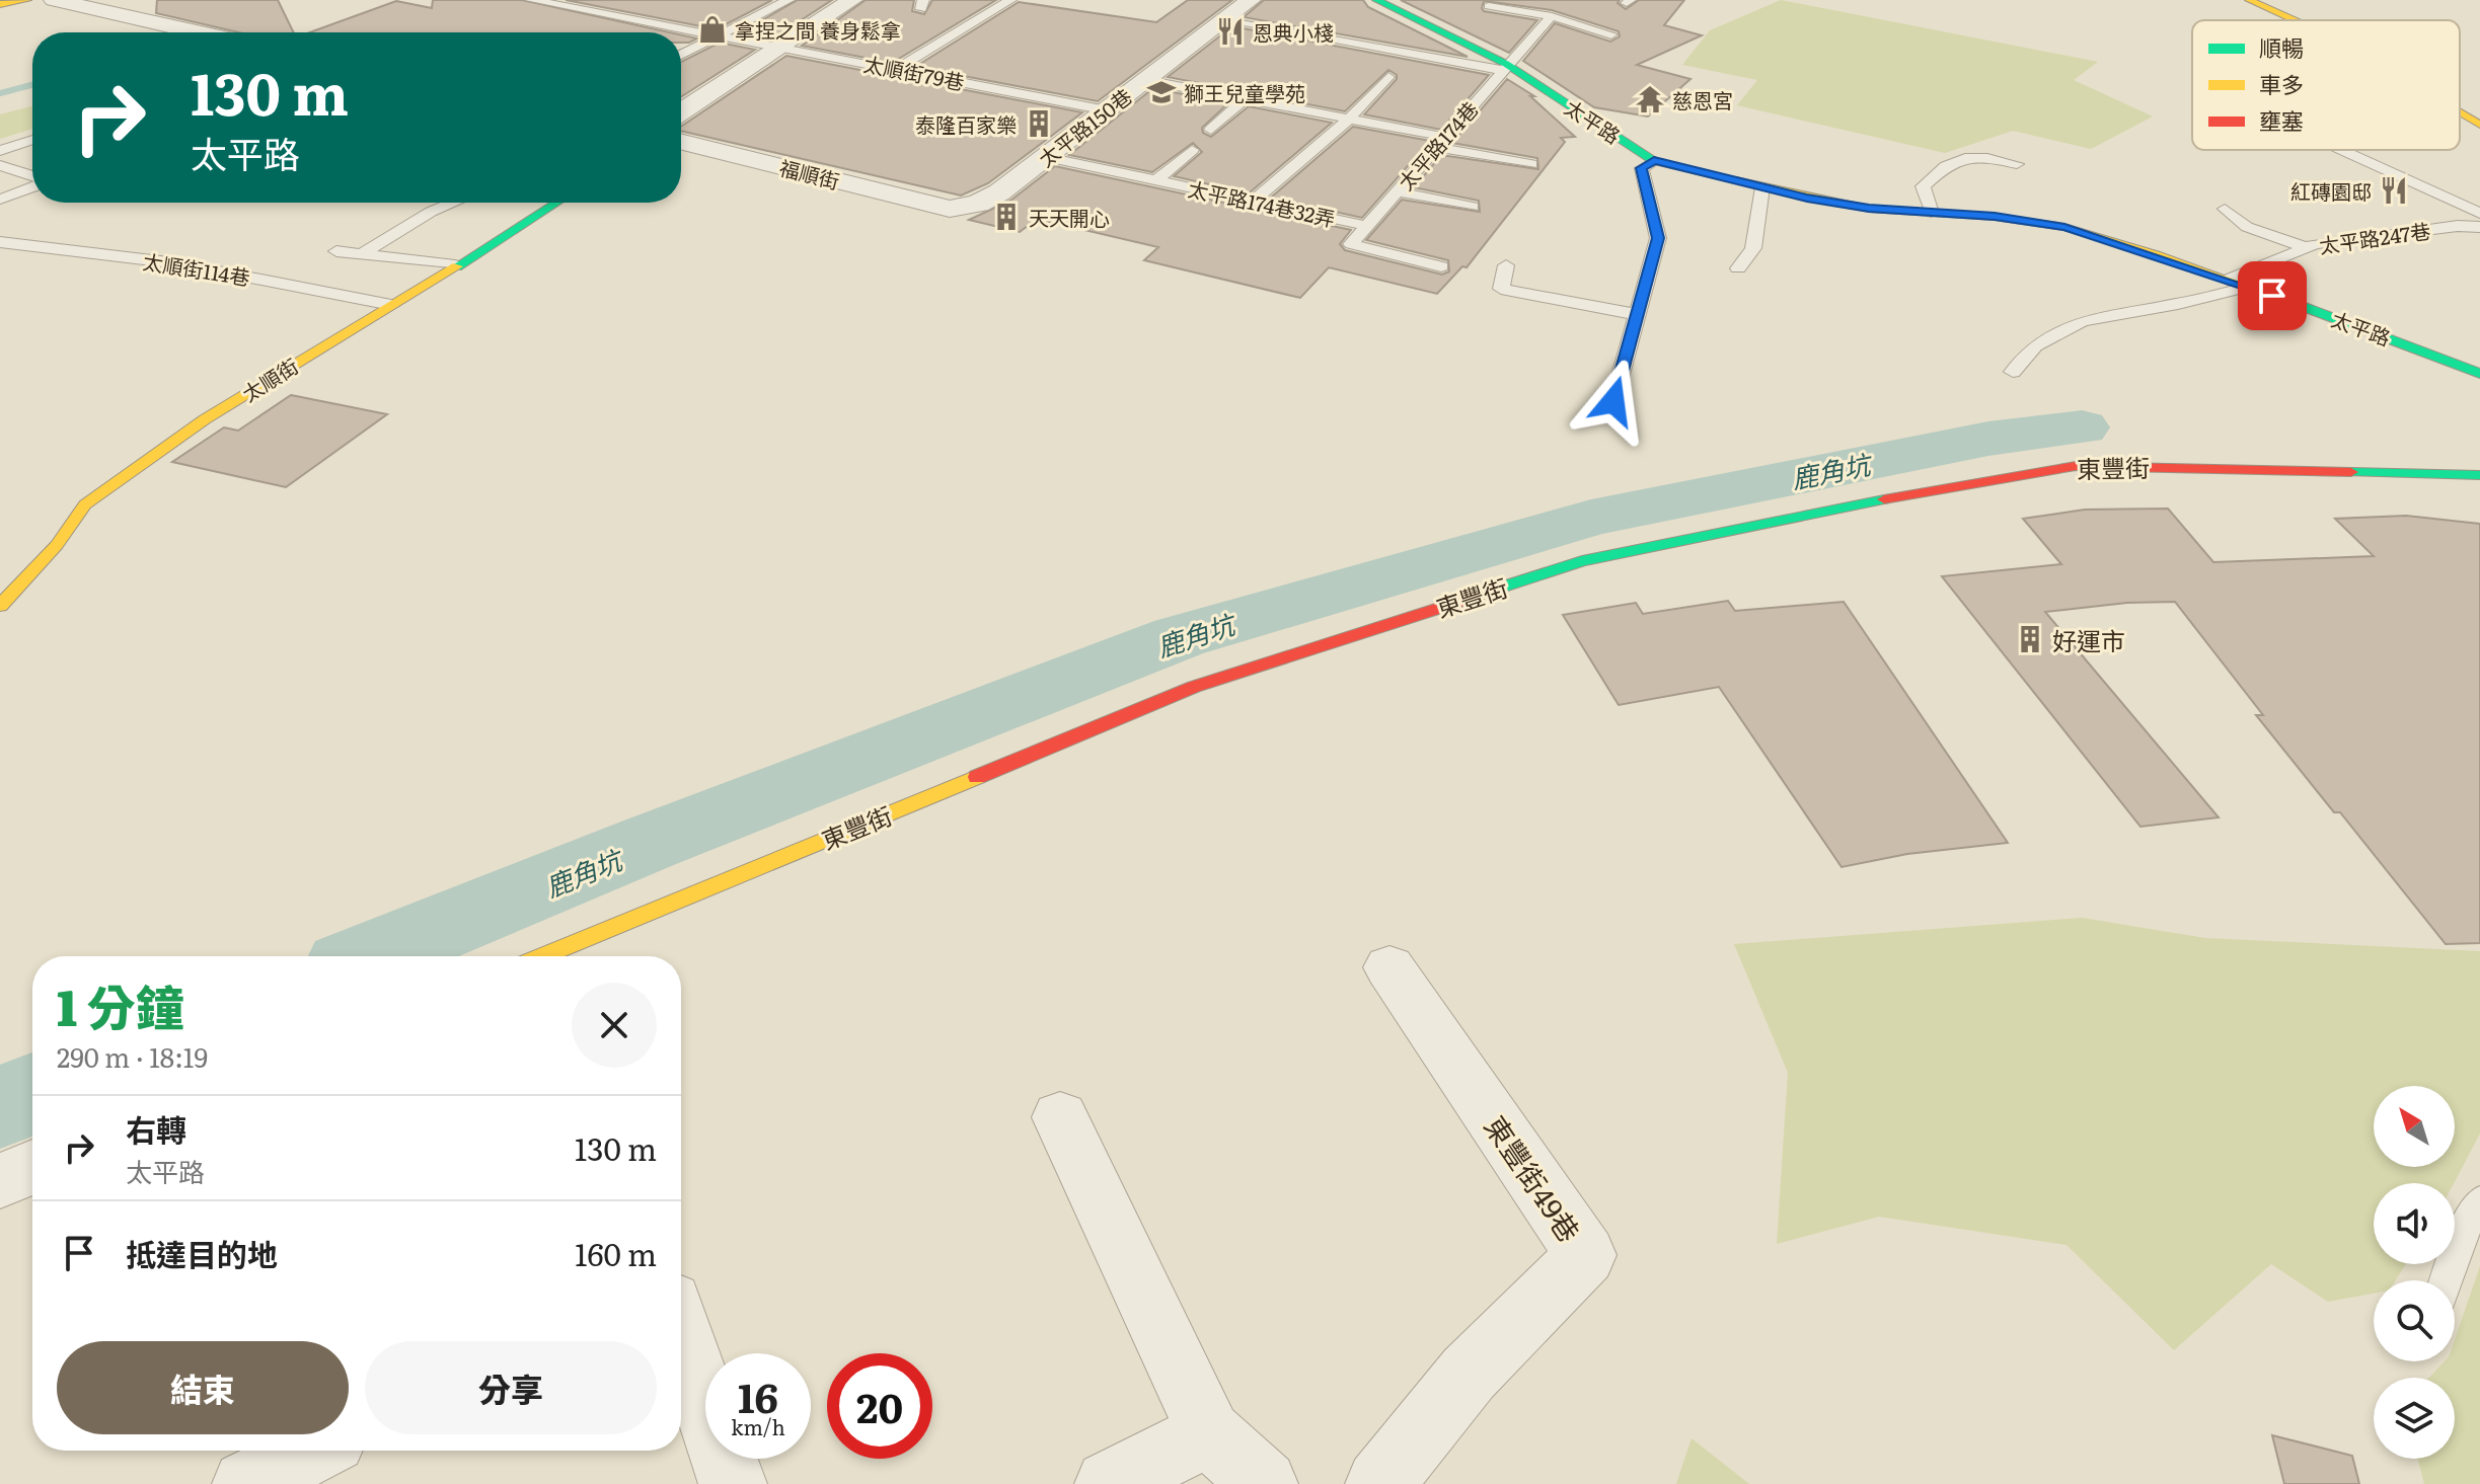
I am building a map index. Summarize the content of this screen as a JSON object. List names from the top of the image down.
{
  "streets": {
    "street": [
      "太平路",
      "太平路150巷",
      "福順街",
      "太順街",
      "東豐街",
      "東豐街49巷"
    ],
    "lane": [
      "太順街79巷",
      "太平路174巷",
      "太平路174巷32弄",
      "太平路247巷",
      "太順街114巷"
    ]
  },
  "crossings": [
    ["太順街79巷", "太平路150巷"],
    ["太平路", "太平路174巷"],
    ["太平路", "太平路247巷"],
    ["太平路150巷", "福順街"],
    ["太平路150巷", "太平路174巷32弄"],
    ["太平路174巷", "太平路174巷32弄"],
    ["太順街114巷", "太順街"]
  ],
  "water": ["鹿角坑"],
  "places": {
    "shop": ["拿捏之間 養身鬆拿"],
    "restaurant": ["恩典小棧", "紅磚園邸"],
    "school or university": ["獅王兒童學苑"],
    "temple": ["慈恩宮"],
    "building": ["泰隆百家樂", "天天開心", "好運市"]
  },
  "legend": ["順暢", "車多", "壅塞"],
  "north": "top left",
  "page": {
    "turn": ["130 m", "太平路"],
    "heading": ["1 分鐘", "290 m · 18:19"],
    "list": [
      {
        "name": "右轉",
        "note": "太平路",
        "value": "130 m"
      },
      {
        "name": "抵達目的地",
        "value": "160 m"
      }
    ],
    "buttons": ["結束", "分享"],
    "speed": "16 km/h",
    "limit": "20"
  }
}
